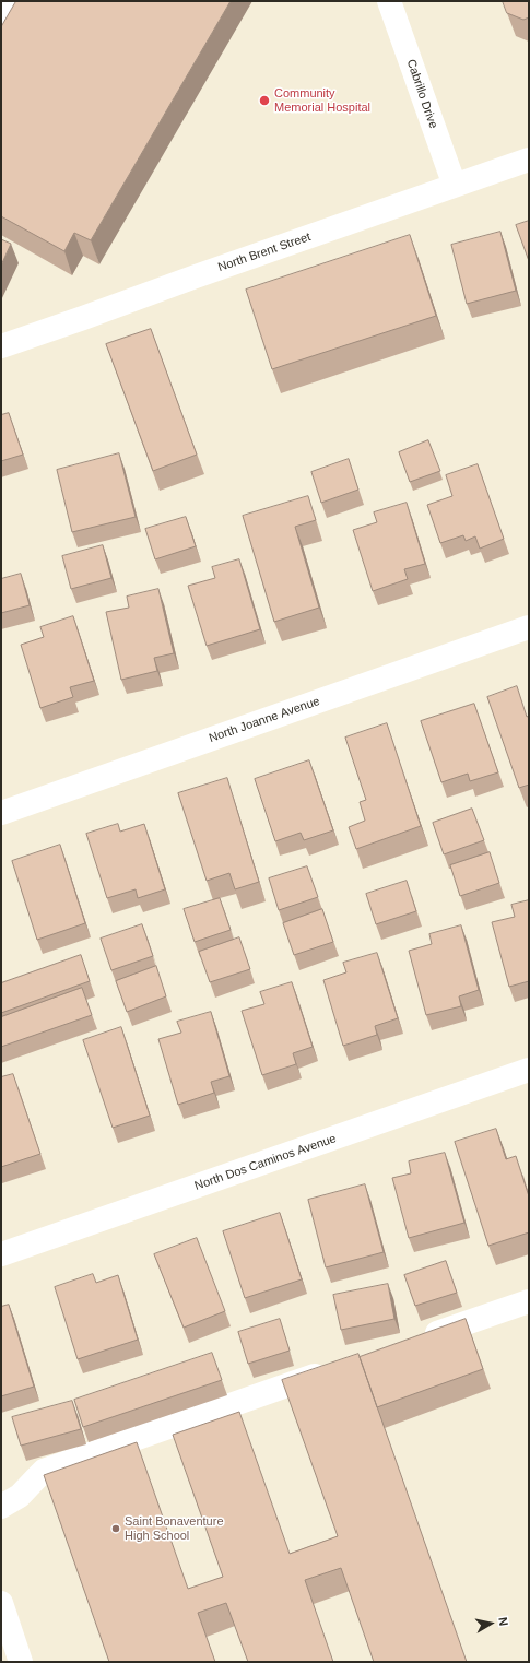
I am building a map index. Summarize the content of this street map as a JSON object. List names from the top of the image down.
{
  "streets": {
    "street": [
      "Cabrillo Drive",
      "North Brent Street",
      "North Joanne Avenue",
      "North Dos Caminos Avenue"
    ]
  },
  "crossings": [
    ["Cabrillo Drive", "North Brent Street"]
  ],
  "places": ["Community Memorial Hospital", "Saint Bonaventure High School"],
  "north": "right"
}
